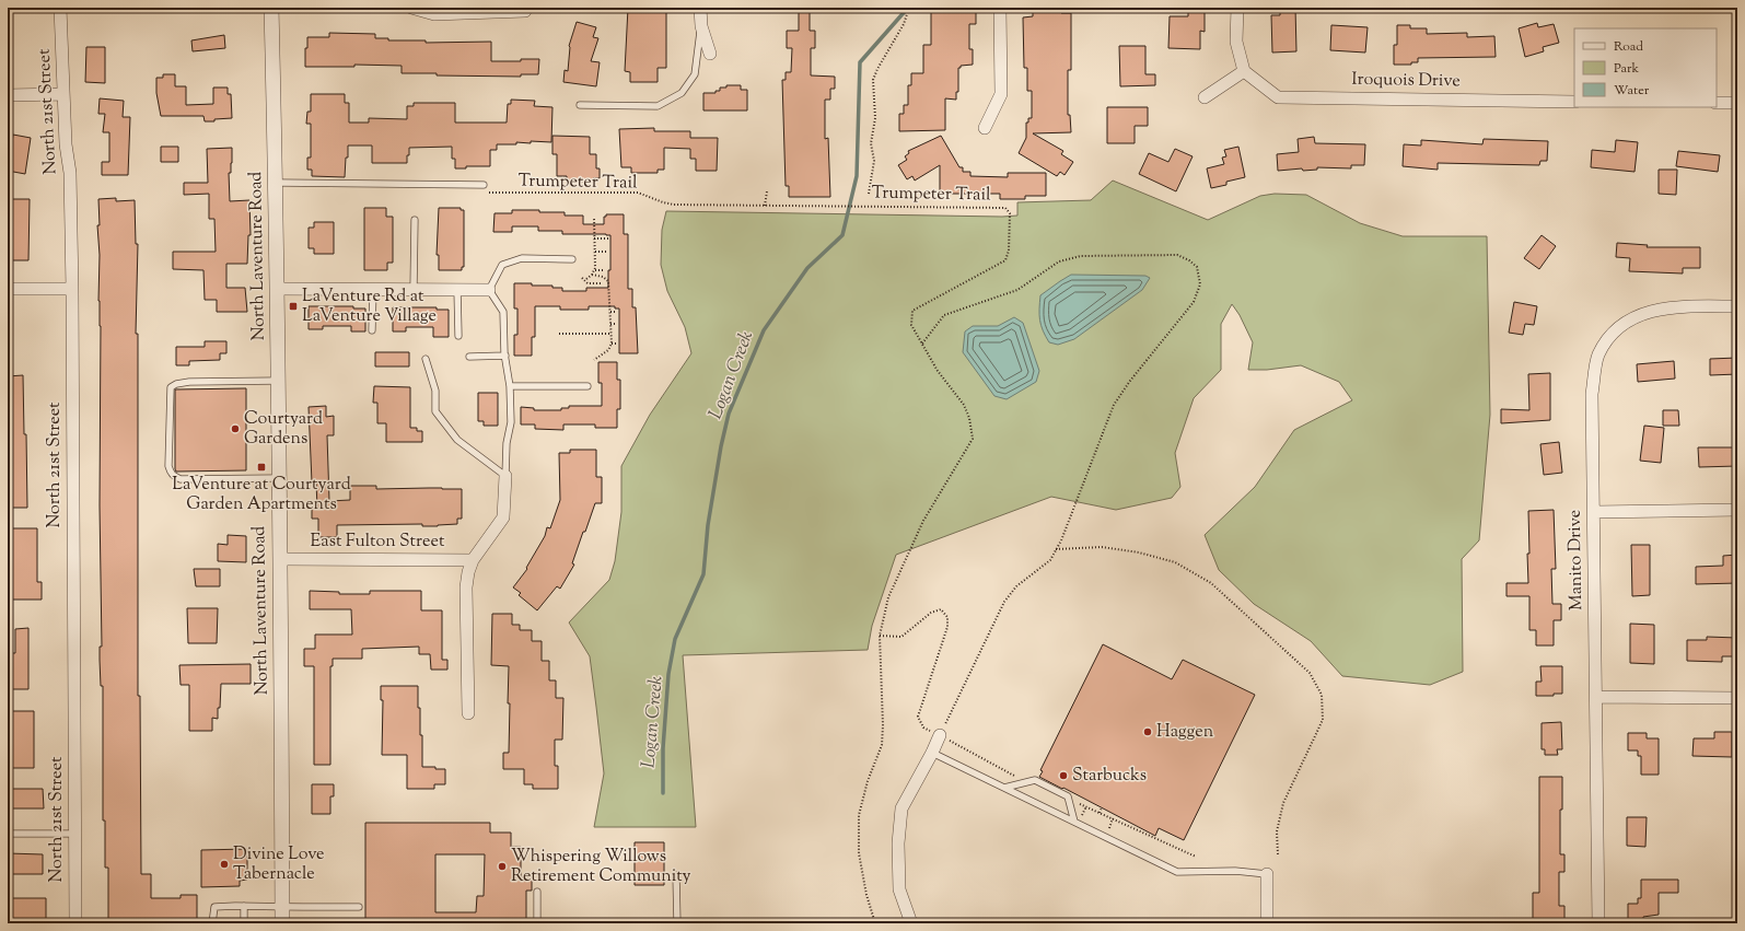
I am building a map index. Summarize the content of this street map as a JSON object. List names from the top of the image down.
{
  "streets": {
    "street": [
      "Iroquois Drive",
      "North 21st Street",
      "North Laventure Road",
      "East Fulton Street",
      "Manito Drive"
    ],
    "path": ["Trumpeter Trail"]
  },
  "crossings": [
    ["North Laventure Road", "East Fulton Street"]
  ],
  "water": ["Logan Creek"],
  "places": {
    "transit": ["LaVenture Rd at LaVenture Village", "LaVenture at Courtyard Garden Apartments"],
    "other": [
      "Courtyard Gardens",
      "Haggen",
      "Starbucks",
      "Divine Love Tabernacle",
      "Whispering Willows Retirement Community"
    ]
  },
  "legend": ["Road", "Park", "Water"]
}
